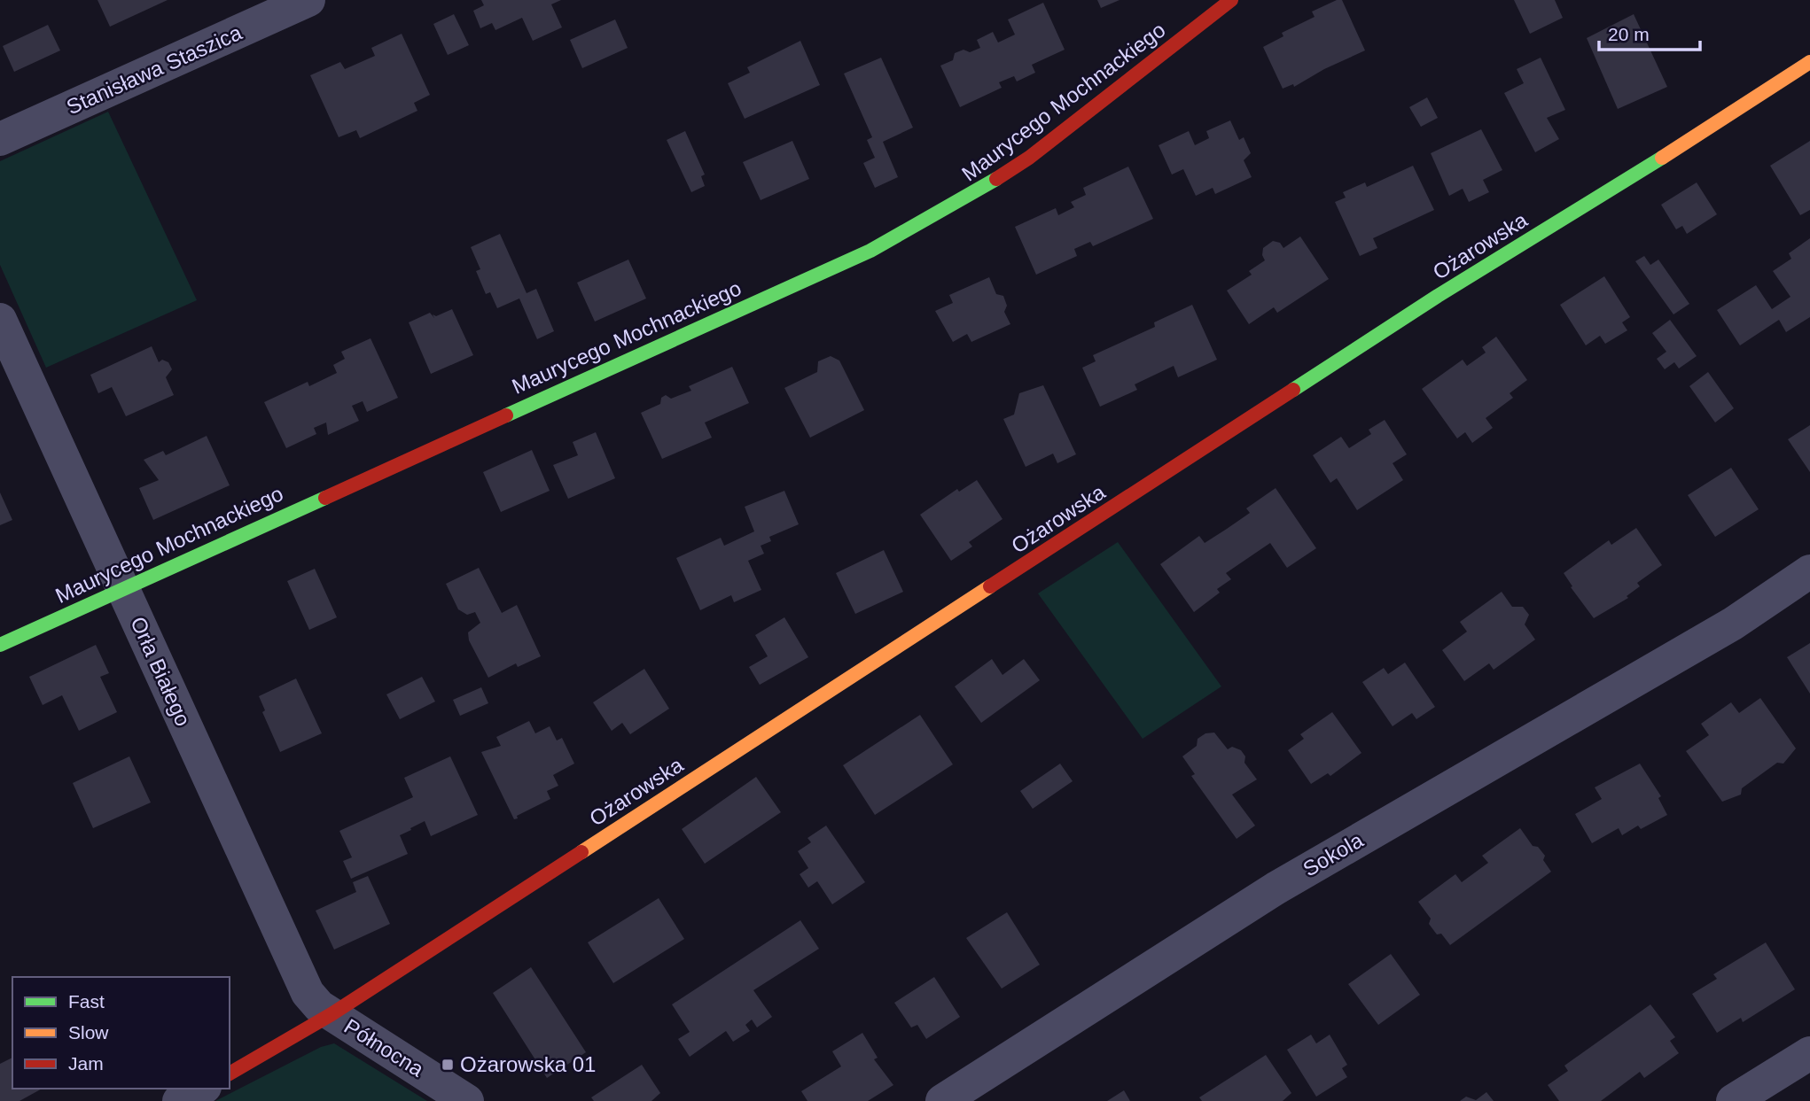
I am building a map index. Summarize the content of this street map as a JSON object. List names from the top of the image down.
{
  "streets": {
    "street": [
      "Stanisława Staszica",
      "Maurycego Mochnackiego",
      "Ożarowska",
      "Orła Białego",
      "Sokola",
      "Północna"
    ]
  },
  "crossings": [
    ["Maurycego Mochnackiego", "Orła Białego"],
    ["Ożarowska", "Orła Białego"],
    ["Ożarowska", "Północna"],
    ["Orła Białego", "Północna"]
  ],
  "places": {
    "transit": ["Ożarowska 01"]
  },
  "legend": ["Fast", "Slow", "Jam"],
  "scale_bar": "20 m"
}
